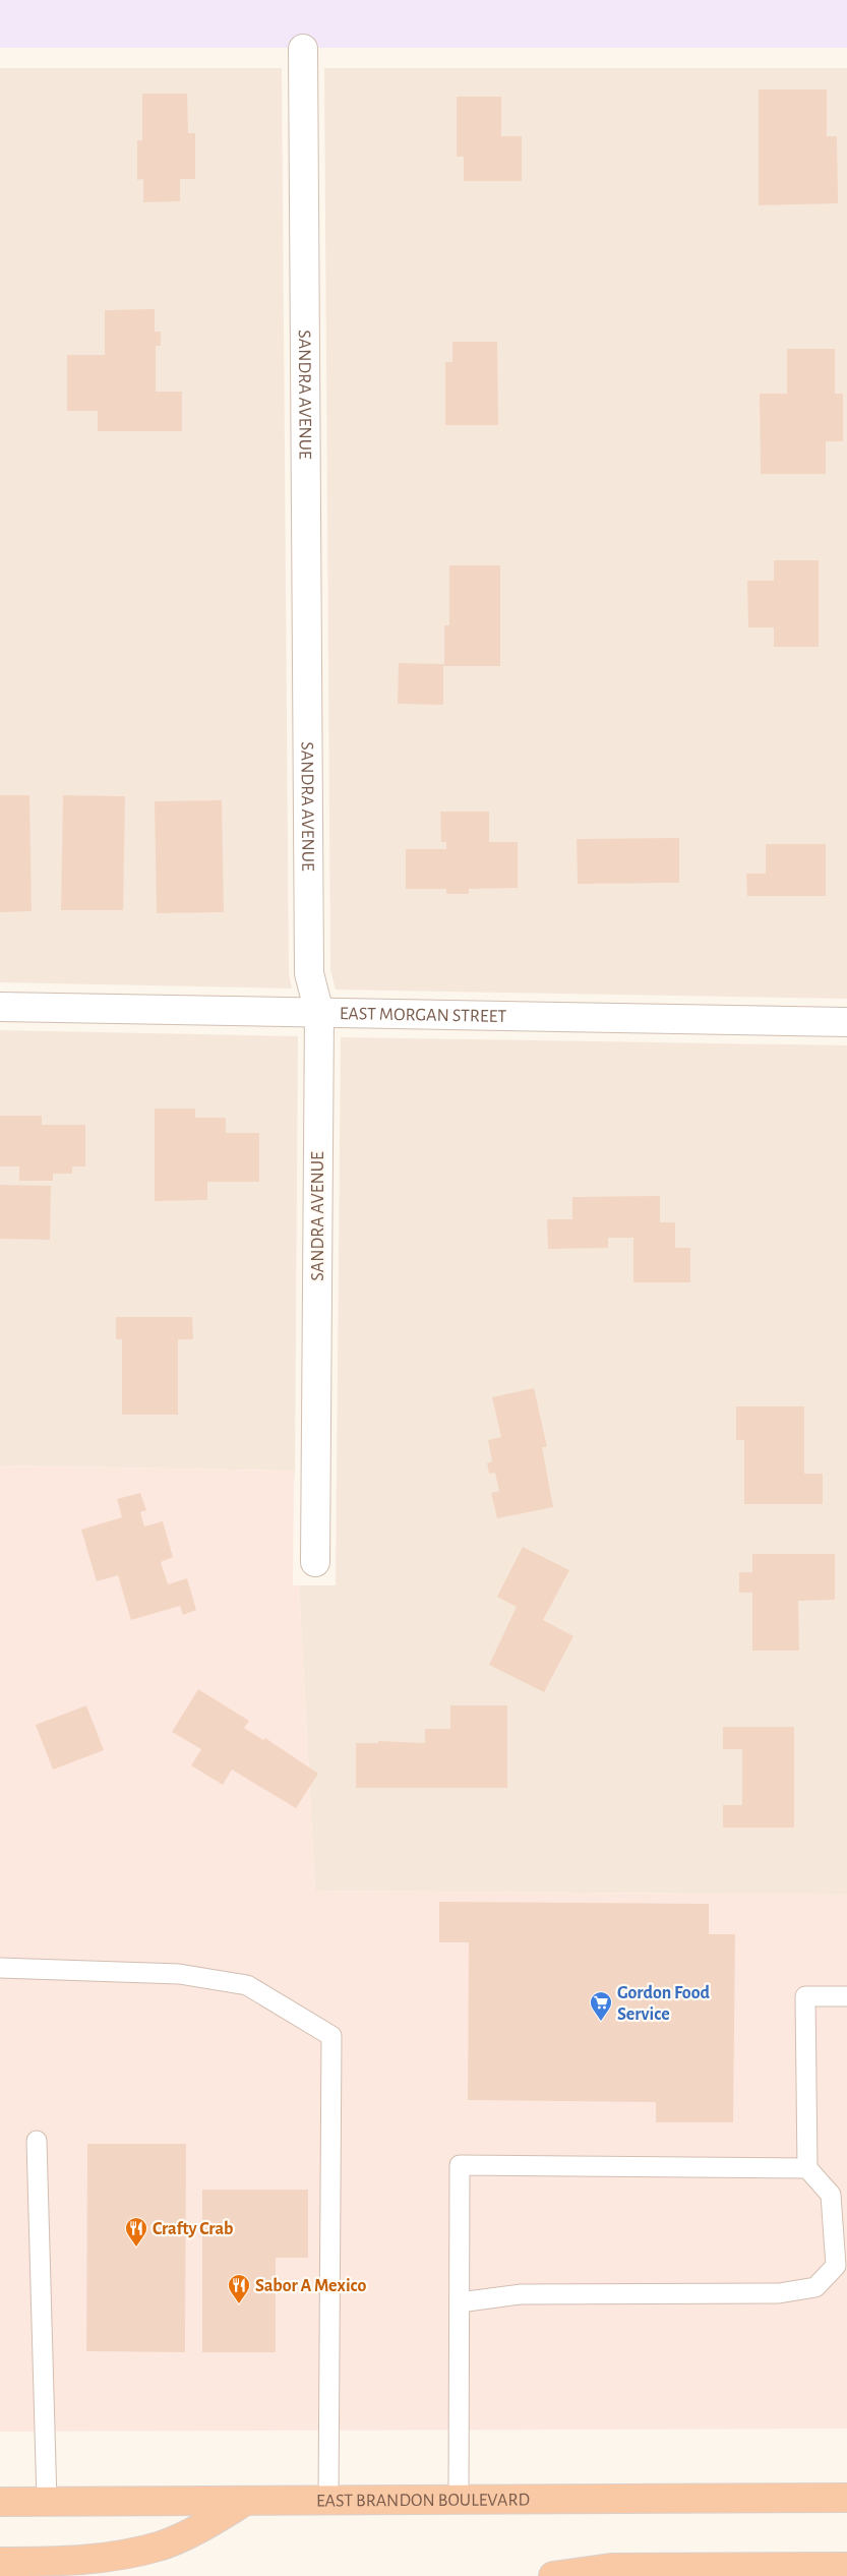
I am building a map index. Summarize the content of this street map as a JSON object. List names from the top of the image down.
{
  "streets": {
    "highway": ["EAST BRANDON BOULEVARD"],
    "street": ["SANDRA AVENUE", "EAST MORGAN STREET"]
  },
  "crossings": [
    ["SANDRA AVENUE", "EAST MORGAN STREET"]
  ],
  "places": {
    "supermarket": ["Gordon Food Service"],
    "restaurant": ["Crafty Crab", "Sabor A Mexico"]
  }
}
